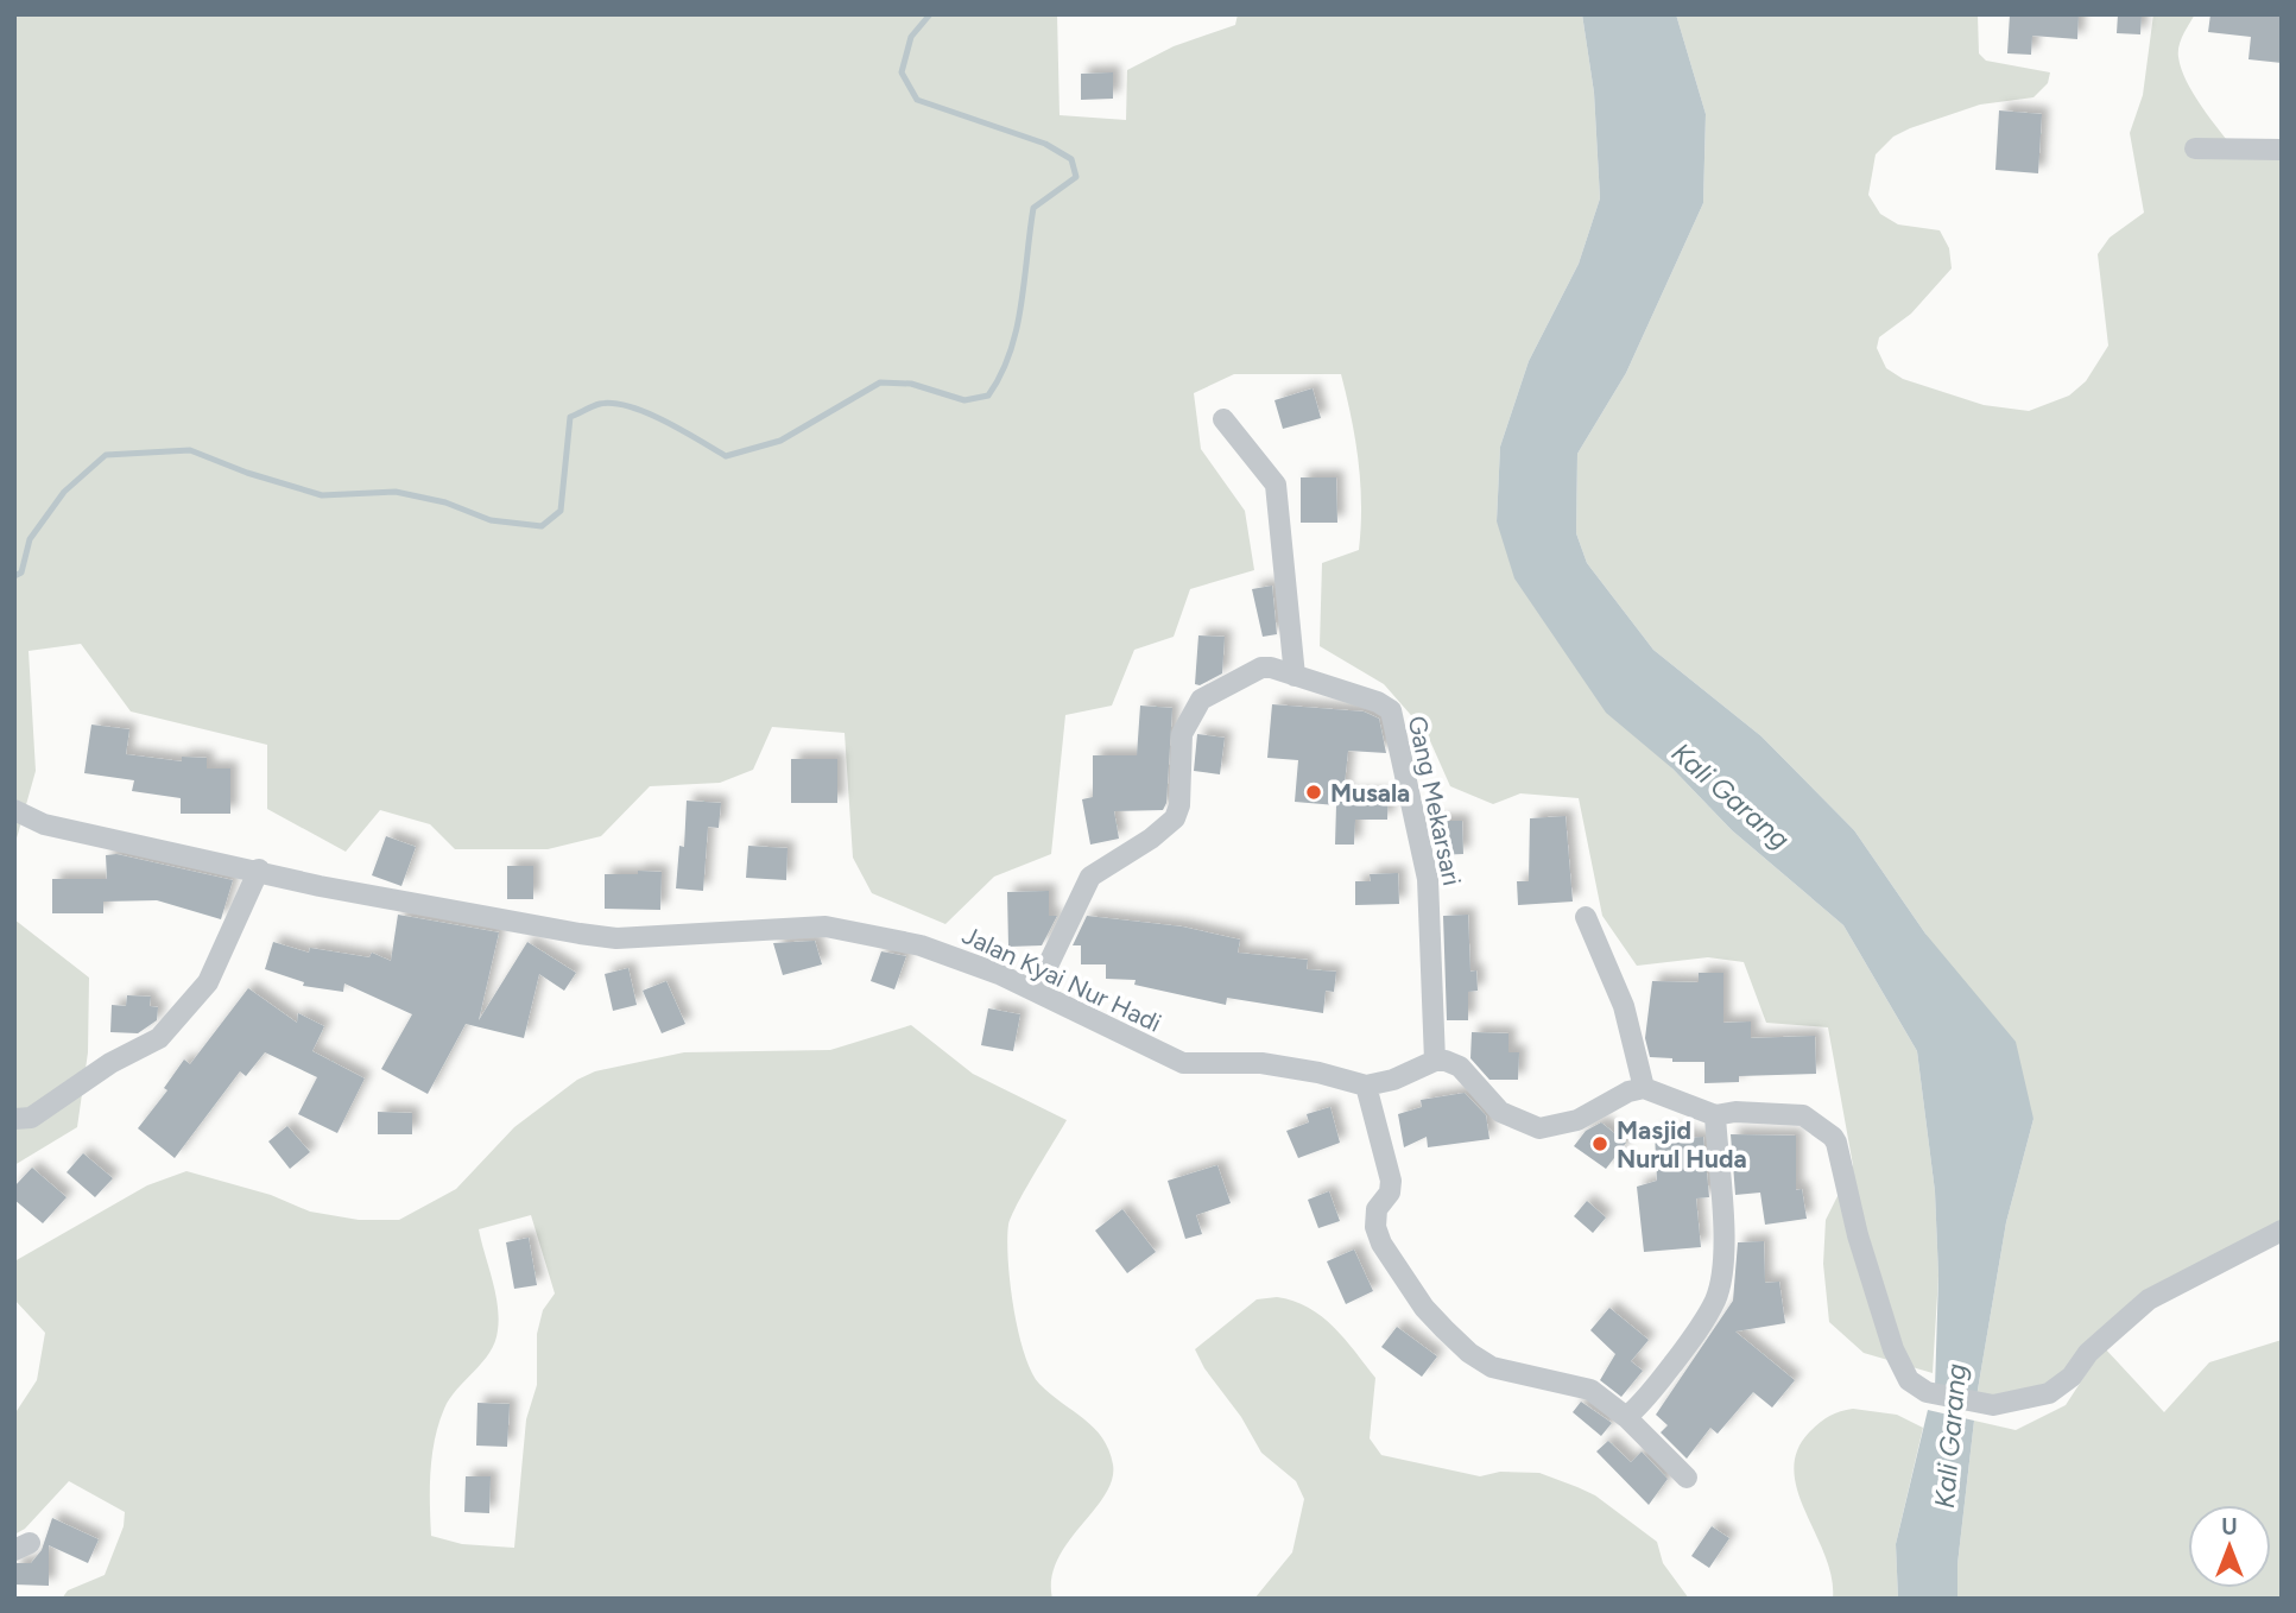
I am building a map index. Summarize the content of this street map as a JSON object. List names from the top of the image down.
{
  "streets": {
    "street": ["Gang Mekarsari", "Jalan Kyai Nur Hadi"]
  },
  "crossings": [
    ["Gang Mekarsari", "Jalan Kyai Nur Hadi"]
  ],
  "water": ["Kali Garang"],
  "places": ["Musala", "Masjid Nurul Huda"],
  "north": "top"
}
